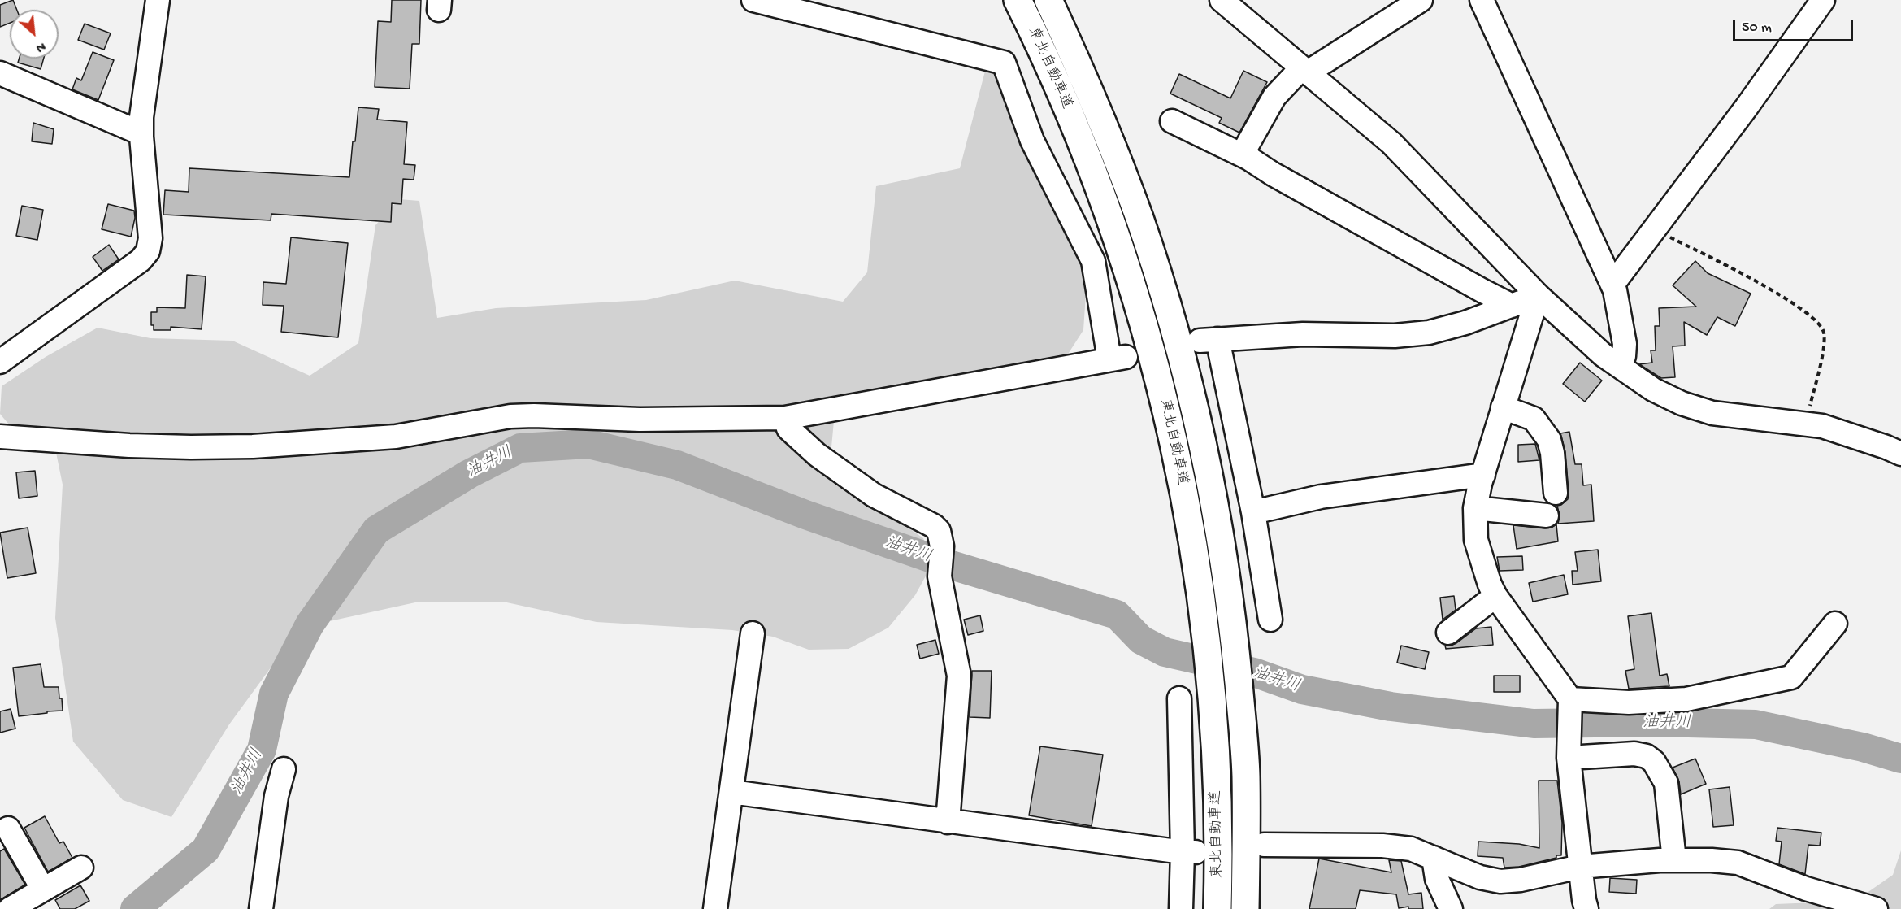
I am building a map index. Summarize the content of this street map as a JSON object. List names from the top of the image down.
{
  "streets": {
    "highway": ["東北自動車道"]
  },
  "water": ["油井川"],
  "scale_bar": "50 m",
  "north": "bottom right"
}
